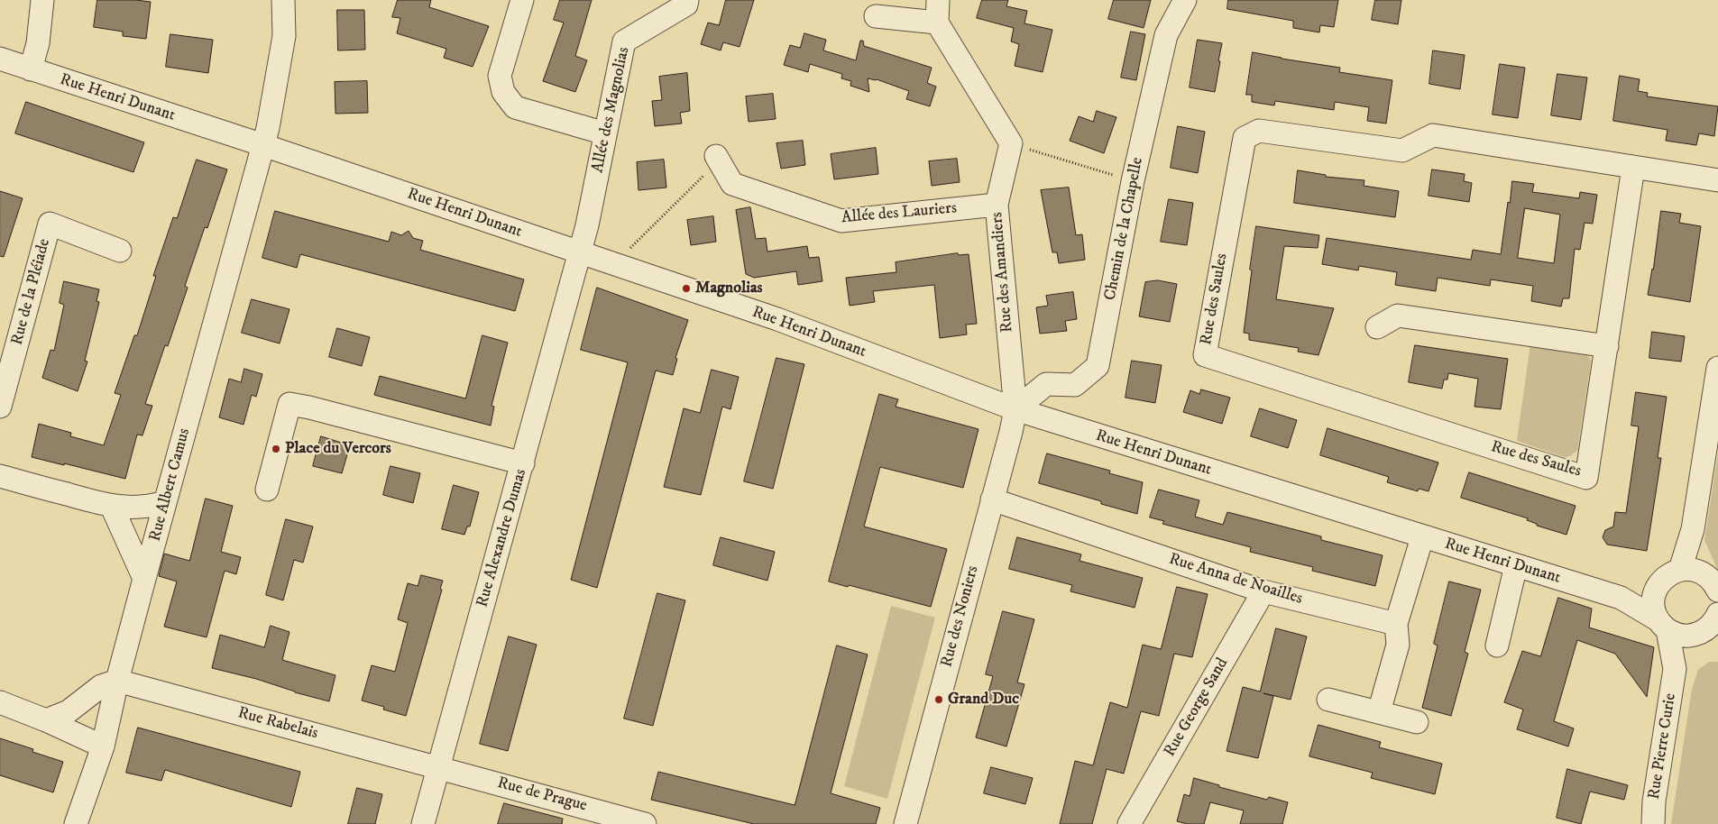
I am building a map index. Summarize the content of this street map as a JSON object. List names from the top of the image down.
{
  "streets": {
    "street": [
      "Rue Henri Dunant",
      "Allée des Magnolias",
      "Allée des Lauriers",
      "Chemin de la Chapelle",
      "Rue des Amandiers",
      "Rue de la Pléiade",
      "Rue des Saules",
      "Rue Albert Camus",
      "Rue Alexandre Dumas",
      "Rue Anna de Noailles",
      "Rue des Noniers",
      "Rue George Sand",
      "Rue Rabelais",
      "Rue Pierre Curie",
      "Rue de Prague"
    ]
  },
  "crossings": [
    ["Rue Henri Dunant", "Allée des Magnolias"],
    ["Rue Henri Dunant", "Chemin de la Chapelle"],
    ["Rue Henri Dunant", "Rue des Amandiers"],
    ["Rue Henri Dunant", "Rue Albert Camus"],
    ["Rue Henri Dunant", "Rue Alexandre Dumas"],
    ["Rue Henri Dunant", "Rue des Noniers"],
    ["Rue Henri Dunant", "Rue Pierre Curie"],
    ["Allée des Magnolias", "Rue Alexandre Dumas"],
    ["Allée des Lauriers", "Rue des Amandiers"],
    ["Chemin de la Chapelle", "Rue des Amandiers"],
    ["Chemin de la Chapelle", "Rue des Noniers"],
    ["Rue des Amandiers", "Rue des Noniers"],
    ["Rue Albert Camus", "Rue Rabelais"],
    ["Rue Alexandre Dumas", "Rue Rabelais"],
    ["Rue Alexandre Dumas", "Rue de Prague"],
    ["Rue Anna de Noailles", "Rue des Noniers"],
    ["Rue Anna de Noailles", "Rue George Sand"],
    ["Rue Rabelais", "Rue de Prague"]
  ],
  "places": ["Magnolias", "Place du Vercors", "Grand Duc"]
}
